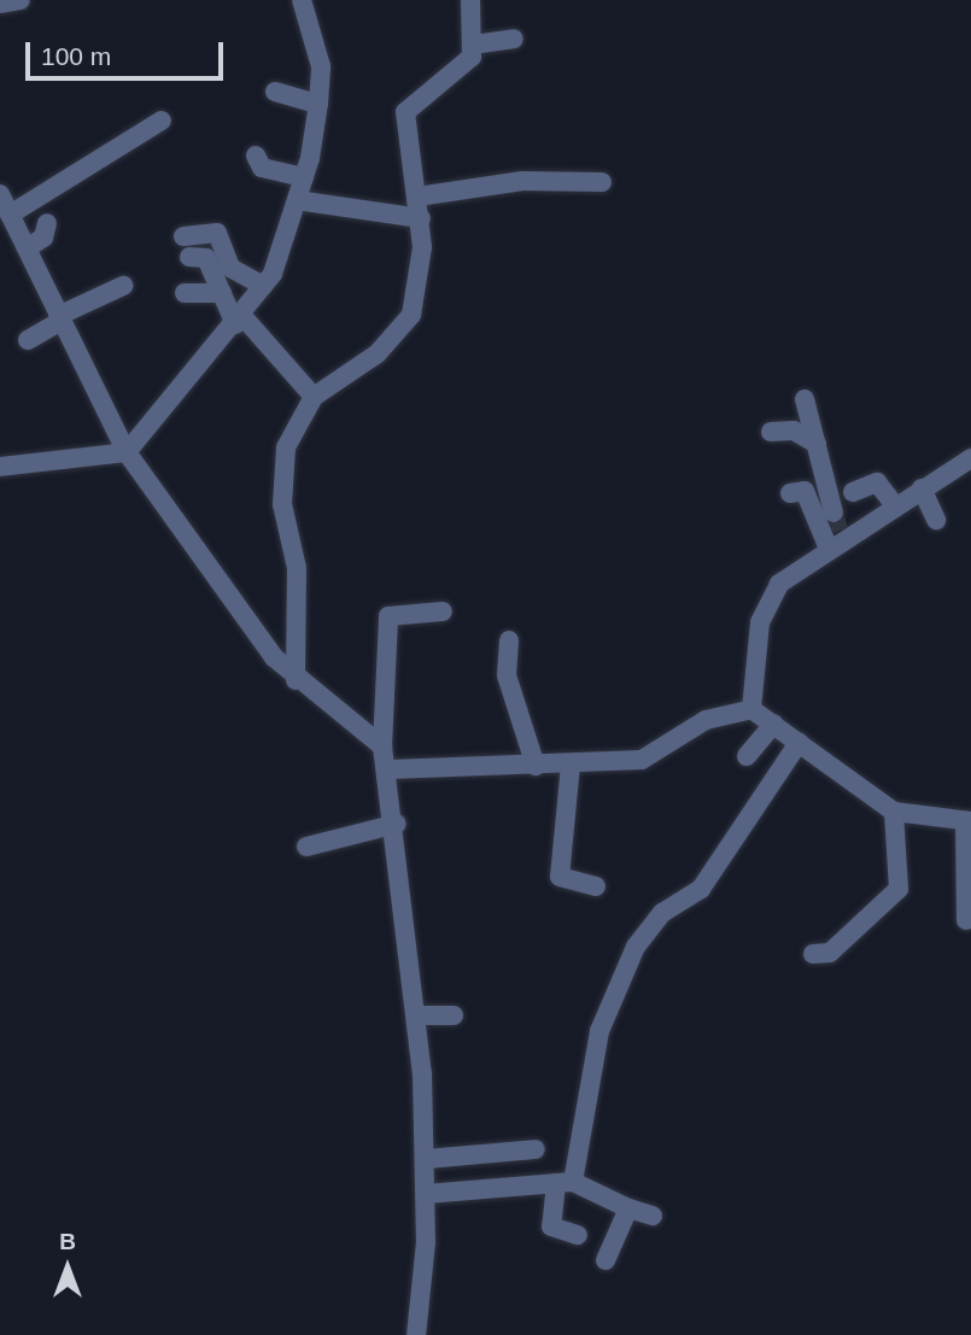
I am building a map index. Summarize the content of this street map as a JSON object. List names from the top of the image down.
{
  "scale_bar": "100 m",
  "north": "top"
}
